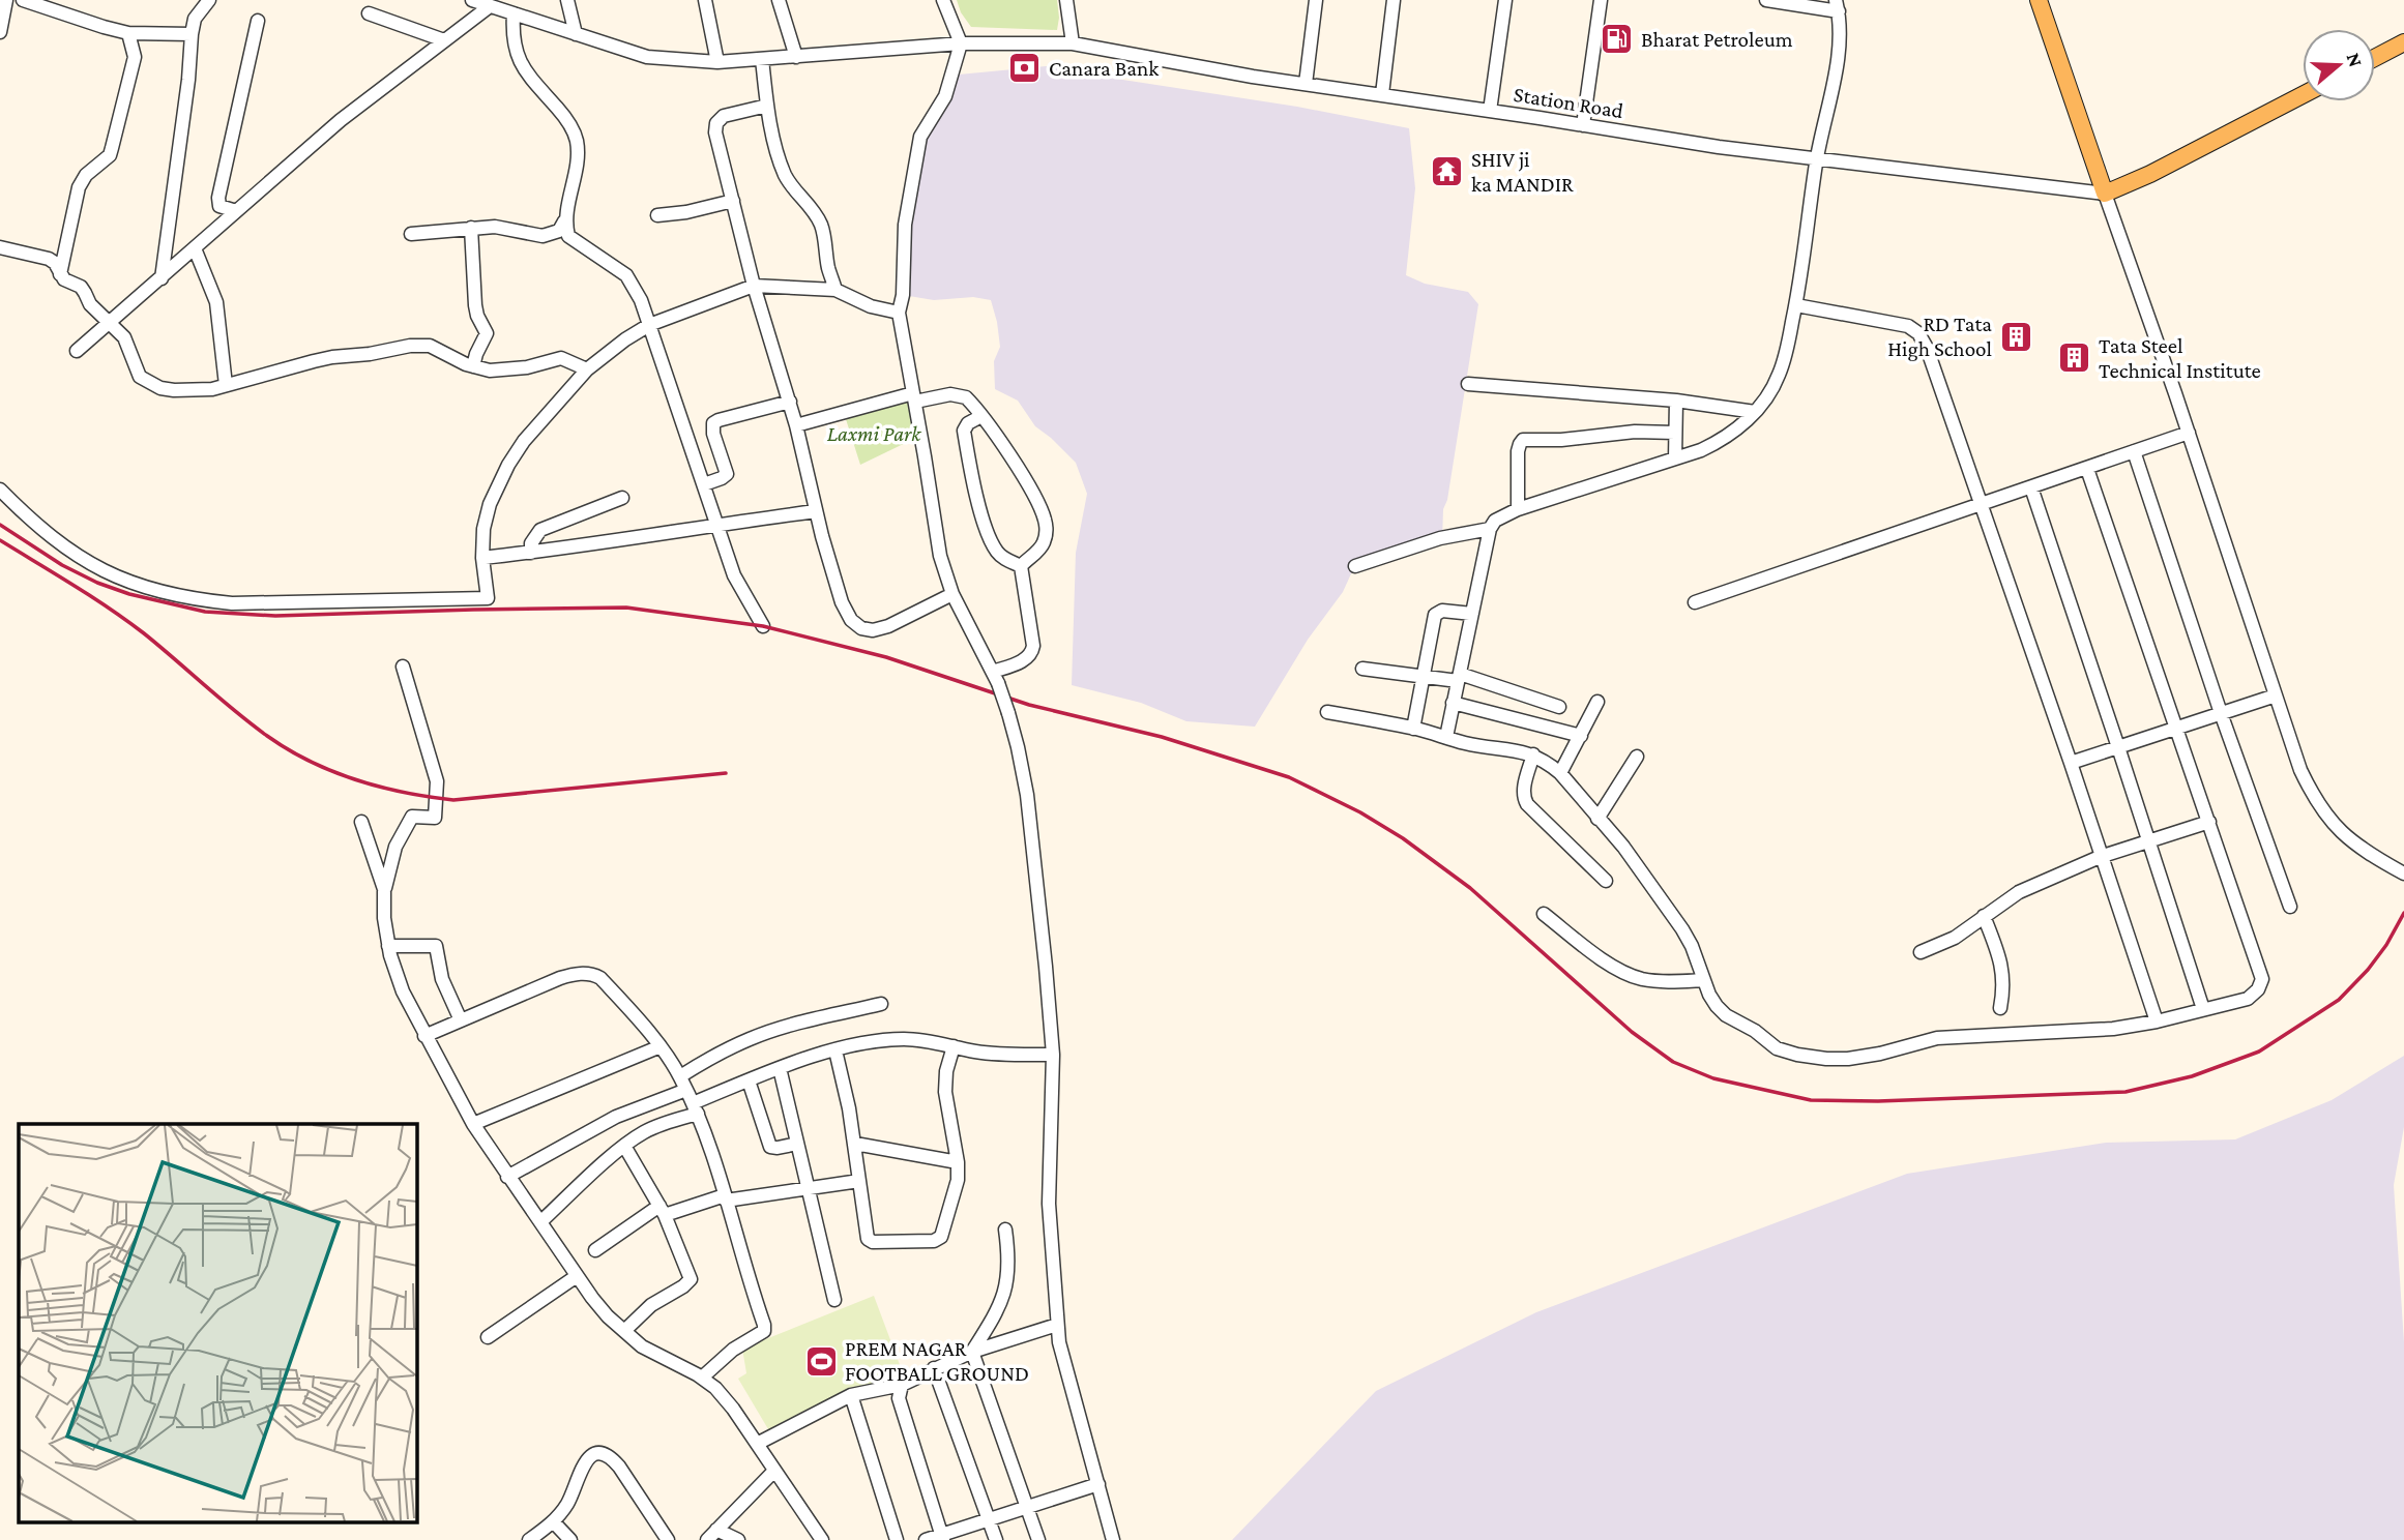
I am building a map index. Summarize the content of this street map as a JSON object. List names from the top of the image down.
{
  "streets": {
    "street": ["Station Road"]
  },
  "parks": ["Laxmi Park"],
  "places": {
    "fuel station": ["Bharat Petroleum"],
    "bank": ["Canara Bank"],
    "temple": ["SHIV ji ka MANDIR"],
    "building": ["RD Tata High School", "Tata Steel Technical Institute"],
    "sports": ["PREM NAGAR FOOTBALL GROUND"]
  },
  "north": "right"
}
